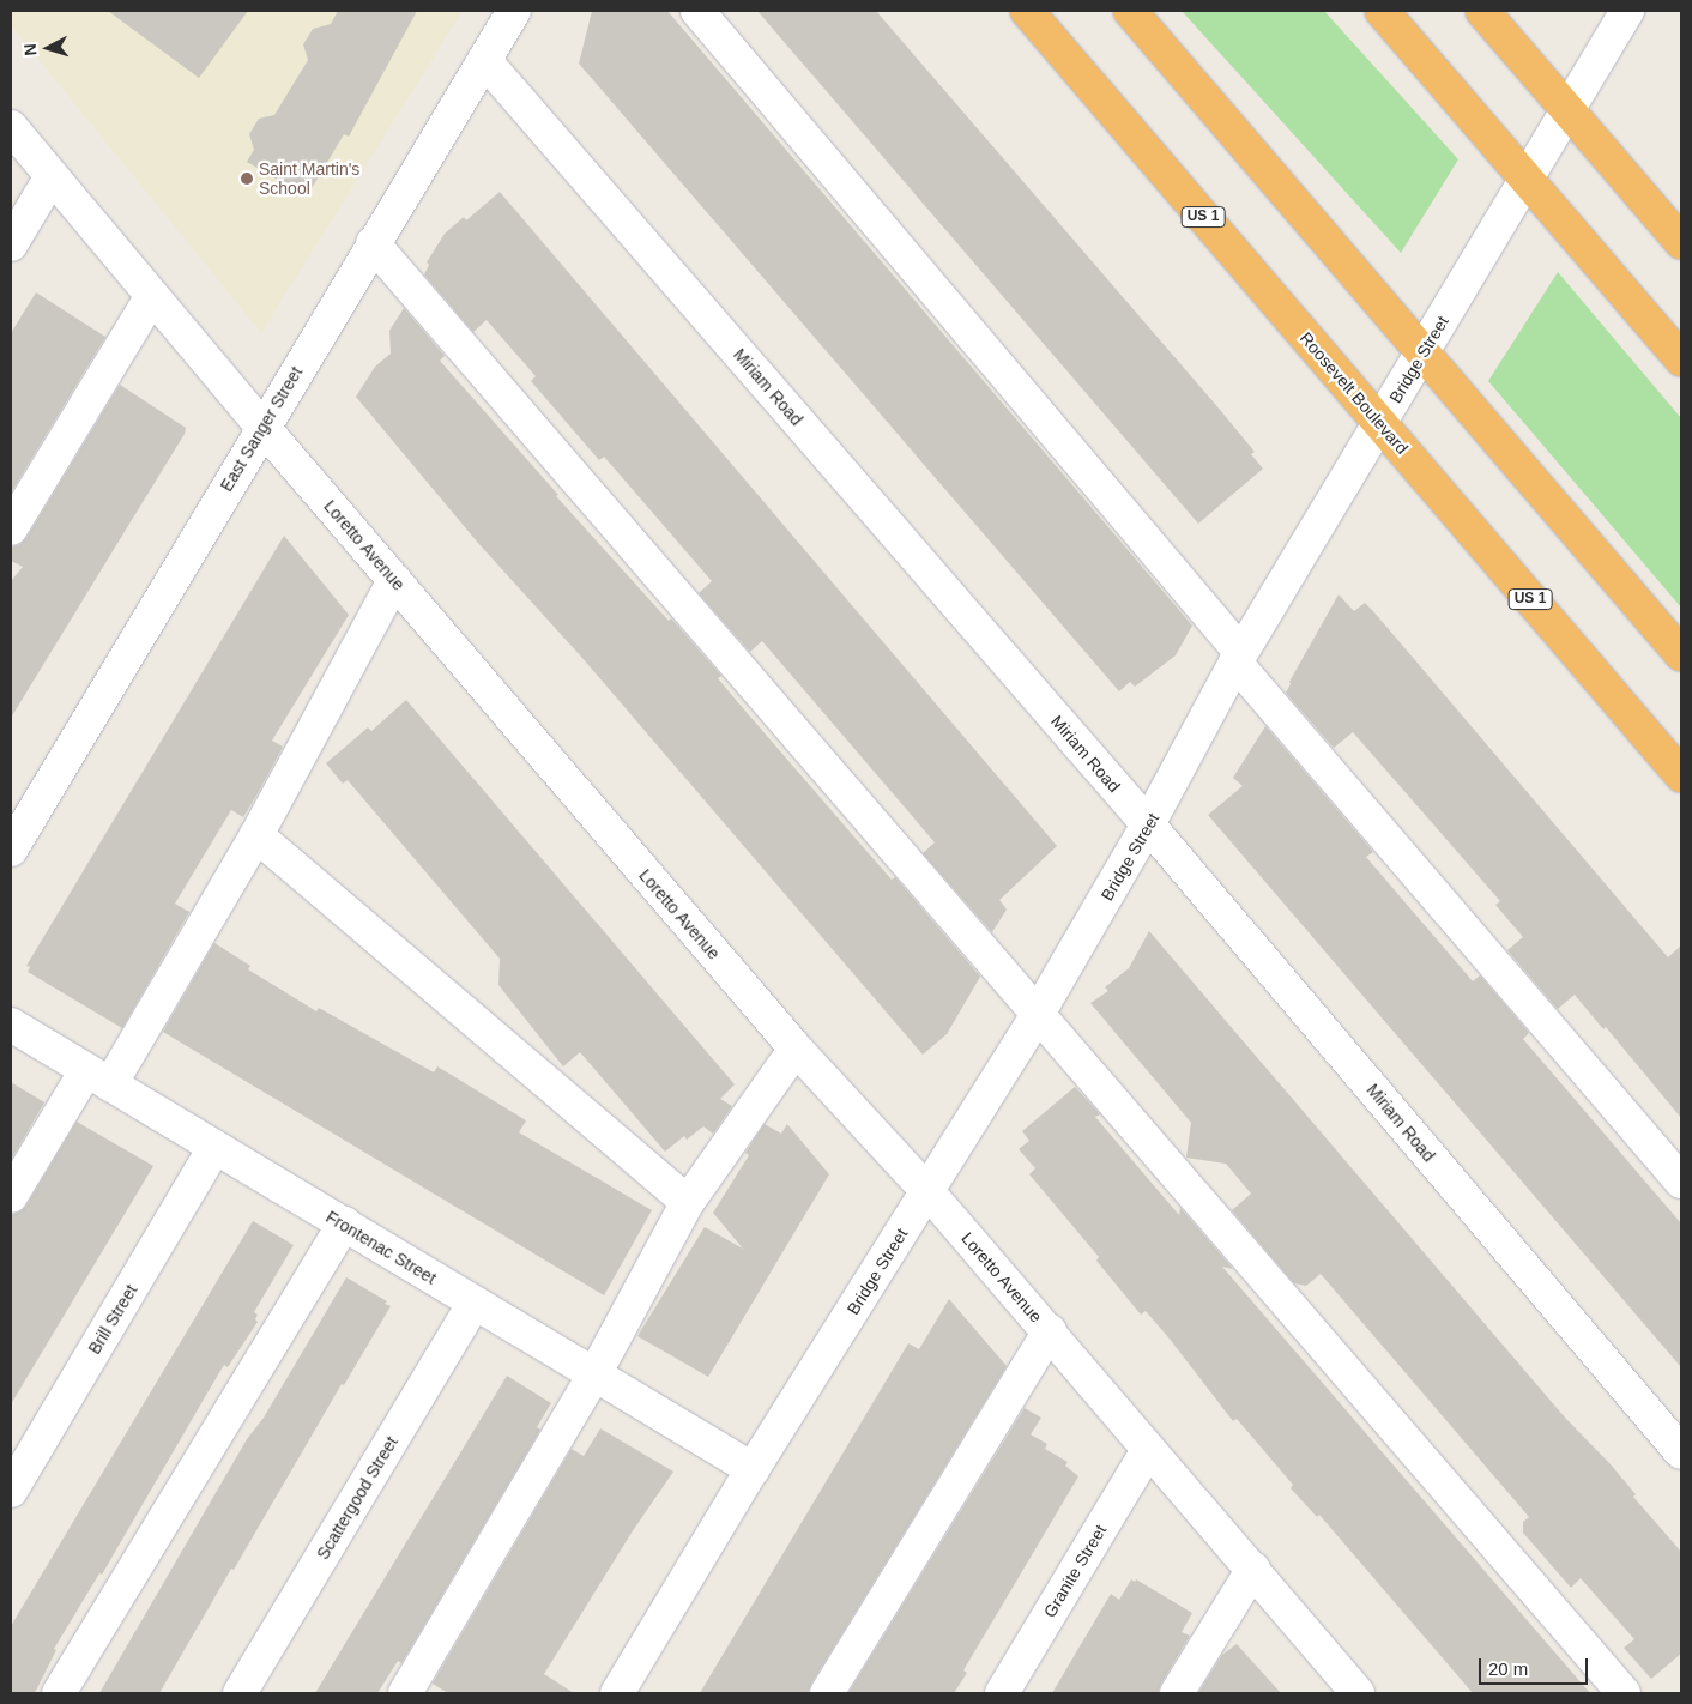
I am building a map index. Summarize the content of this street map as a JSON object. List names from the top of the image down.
{
  "streets": {
    "highway": ["US 1", "Roosevelt Boulevard"],
    "street": [
      "Bridge Street",
      "Miriam Road",
      "East Sanger Street",
      "Loretto Avenue",
      "Frontenac Street",
      "Brill Street",
      "Scattergood Street",
      "Granite Street"
    ]
  },
  "crossings": [
    ["Bridge Street", "Miriam Road"],
    ["Bridge Street", "Roosevelt Boulevard"],
    ["Bridge Street", "Loretto Avenue"],
    ["Bridge Street", "Frontenac Street"],
    ["Miriam Road", "East Sanger Street"],
    ["East Sanger Street", "Loretto Avenue"],
    ["Loretto Avenue", "Granite Street"],
    ["Frontenac Street", "Brill Street"],
    ["Frontenac Street", "Scattergood Street"]
  ],
  "places": ["Saint Martin's School"],
  "scale_bar": "20 m",
  "north": "left"
}
